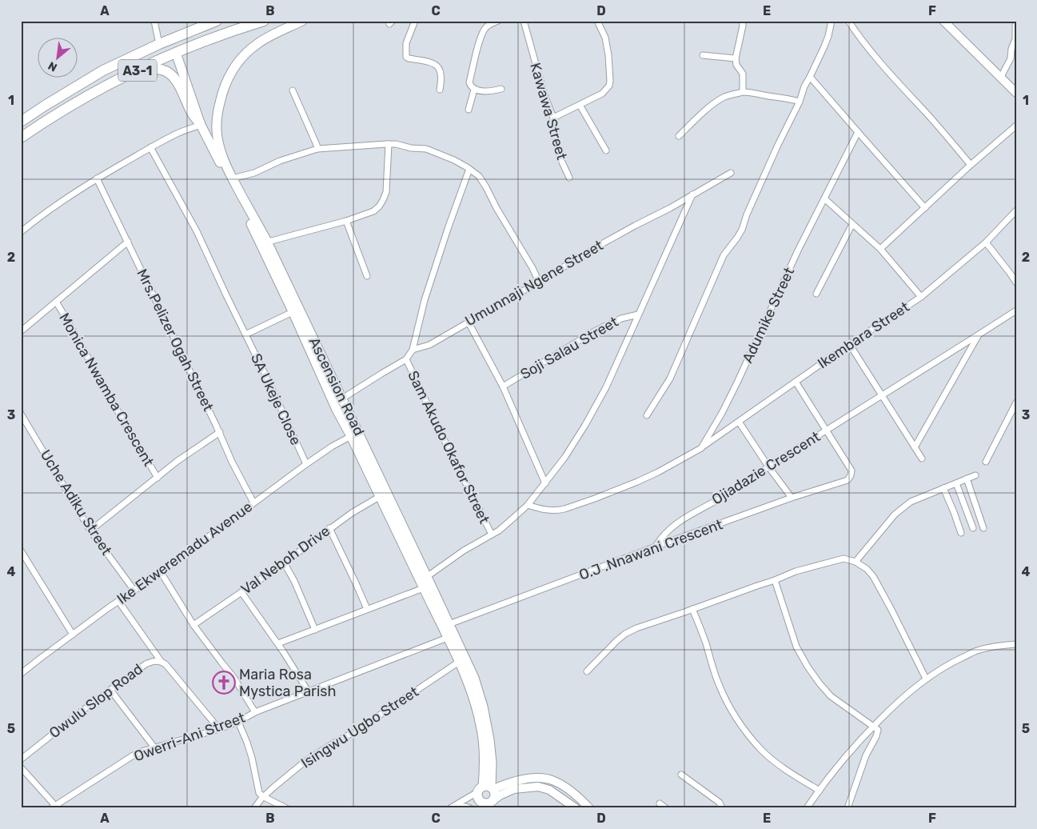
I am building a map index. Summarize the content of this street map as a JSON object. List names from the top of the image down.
{
  "streets": {
    "highway": ["A3-1"],
    "main road": ["Ascension Road"],
    "street": [
      "Kawawa Street",
      "Umunnaji Ngene Street",
      "Adumike Street",
      "Ikembara Street",
      "Mrs.Pelizer Ogah Street",
      "Soji Salau Street",
      "Monica Nwamba Crescent",
      "SA Ukeje Close",
      "Sam Akudo Okafor Street",
      "Ojiadazie Crescent",
      "Uche Adiku Street",
      "O.J .Nnawani Crescent",
      "Ike Ekweremadu Avenue",
      "Val Neboh Drive",
      "Owulu Slop Road",
      "Isingwu Ugbo Street",
      "Owerri-Ani Street"
    ]
  },
  "crossings": [
    ["A3-1", "Ascension Road"],
    ["Adumike Street", "Ikembara Street"],
    ["Mrs.Pelizer Ogah Street", "Ike Ekweremadu Avenue"],
    ["Ascension Road", "O.J .Nnawani Crescent"],
    ["Ascension Road", "Ike Ekweremadu Avenue"],
    ["Ascension Road", "Val Neboh Drive"],
    ["Ascension Road", "Isingwu Ugbo Street"],
    ["Ascension Road", "Owerri-Ani Street"],
    ["SA Ukeje Close", "Ike Ekweremadu Avenue"],
    ["Ojiadazie Crescent", "O.J .Nnawani Crescent"],
    ["Uche Adiku Street", "Ike Ekweremadu Avenue"],
    ["Owulu Slop Road", "Owerri-Ani Street"]
  ],
  "places": {
    "church": ["Maria Rosa Mystica Parish"]
  },
  "north": "bottom left",
  "grid": {
    "columns": [
      "A",
      "B",
      "C",
      "D",
      "E",
      "F"
    ],
    "rows": [
      "1",
      "2",
      "3",
      "4",
      "5"
    ]
  }
}
